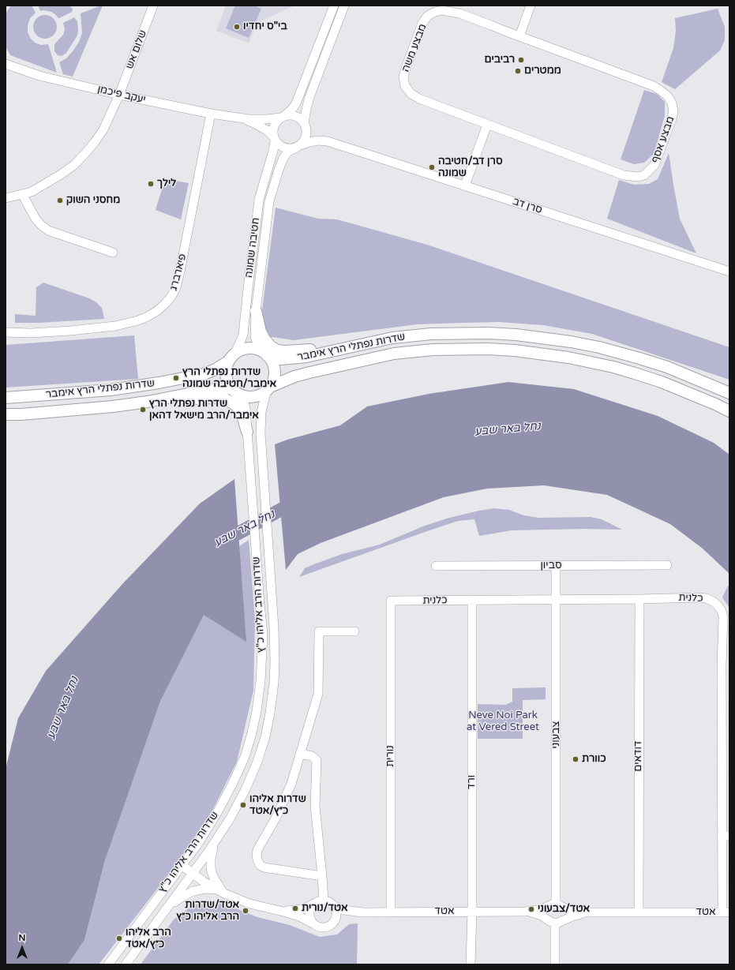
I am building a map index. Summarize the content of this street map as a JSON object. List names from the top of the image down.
{
  "streets": {
    "main road": ["שדרות נפתלי הרץ אימבר"],
    "street": [
      "מבצע משה",
      "שלום אש",
      "יעקב פיכמן",
      "מבצע אסף",
      "סרן דב",
      "חטיבה שמונה",
      "פיארברג",
      "סביון",
      "כלנית",
      "שדרות הרב אליהו כ\"ץ",
      "צבעוני",
      "נורית",
      "דודאים",
      "ורד",
      "אטד"
    ]
  },
  "crossings": [
    ["מבצע משה", "מבצע אסף"],
    ["שלום אש", "יעקב פיכמן"],
    ["יעקב פיכמן", "סרן דב"],
    ["יעקב פיכמן", "חטיבה שמונה"],
    ["יעקב פיכמן", "פיארברג"],
    ["סרן דב", "חטיבה שמונה"],
    ["חטיבה שמונה", "שדרות נפתלי הרץ אימבר"],
    ["חטיבה שמונה", "שדרות הרב אליהו כ\"ץ"],
    ["שדרות נפתלי הרץ אימבר", "שדרות הרב אליהו כ\"ץ"],
    ["סביון", "צבעוני"],
    ["כלנית", "צבעוני"],
    ["כלנית", "נורית"],
    ["כלנית", "דודאים"],
    ["כלנית", "ורד"],
    ["כלנית", "אטד"],
    ["צבעוני", "אטד"],
    ["נורית", "אטד"],
    ["דודאים", "אטד"],
    ["ורד", "אטד"]
  ],
  "water": ["נחל באר שבע"],
  "parks": ["Neve Noi Park at Vered Street"],
  "places": [
    "בי\"ס יחדיו",
    "רביבים",
    "ממטרים",
    "סרן דב/חטיבה שמונה",
    "לילך",
    "מחסני השוק",
    "שדרות נפתלי הרץ אימבר/חטיבה שמונה",
    "שדרות נפתלי הרץ אימבר/הרב מישאל דהאן",
    "כוורת",
    "שדרות אליהו כ״ץ/אטד",
    "אטד/נורית",
    "אטד/צבעוני",
    "אטד/שדרות הרב אליהו כ״ץ",
    "הרב אליהו כ״ץ/אטד"
  ],
  "north": "top"
}
